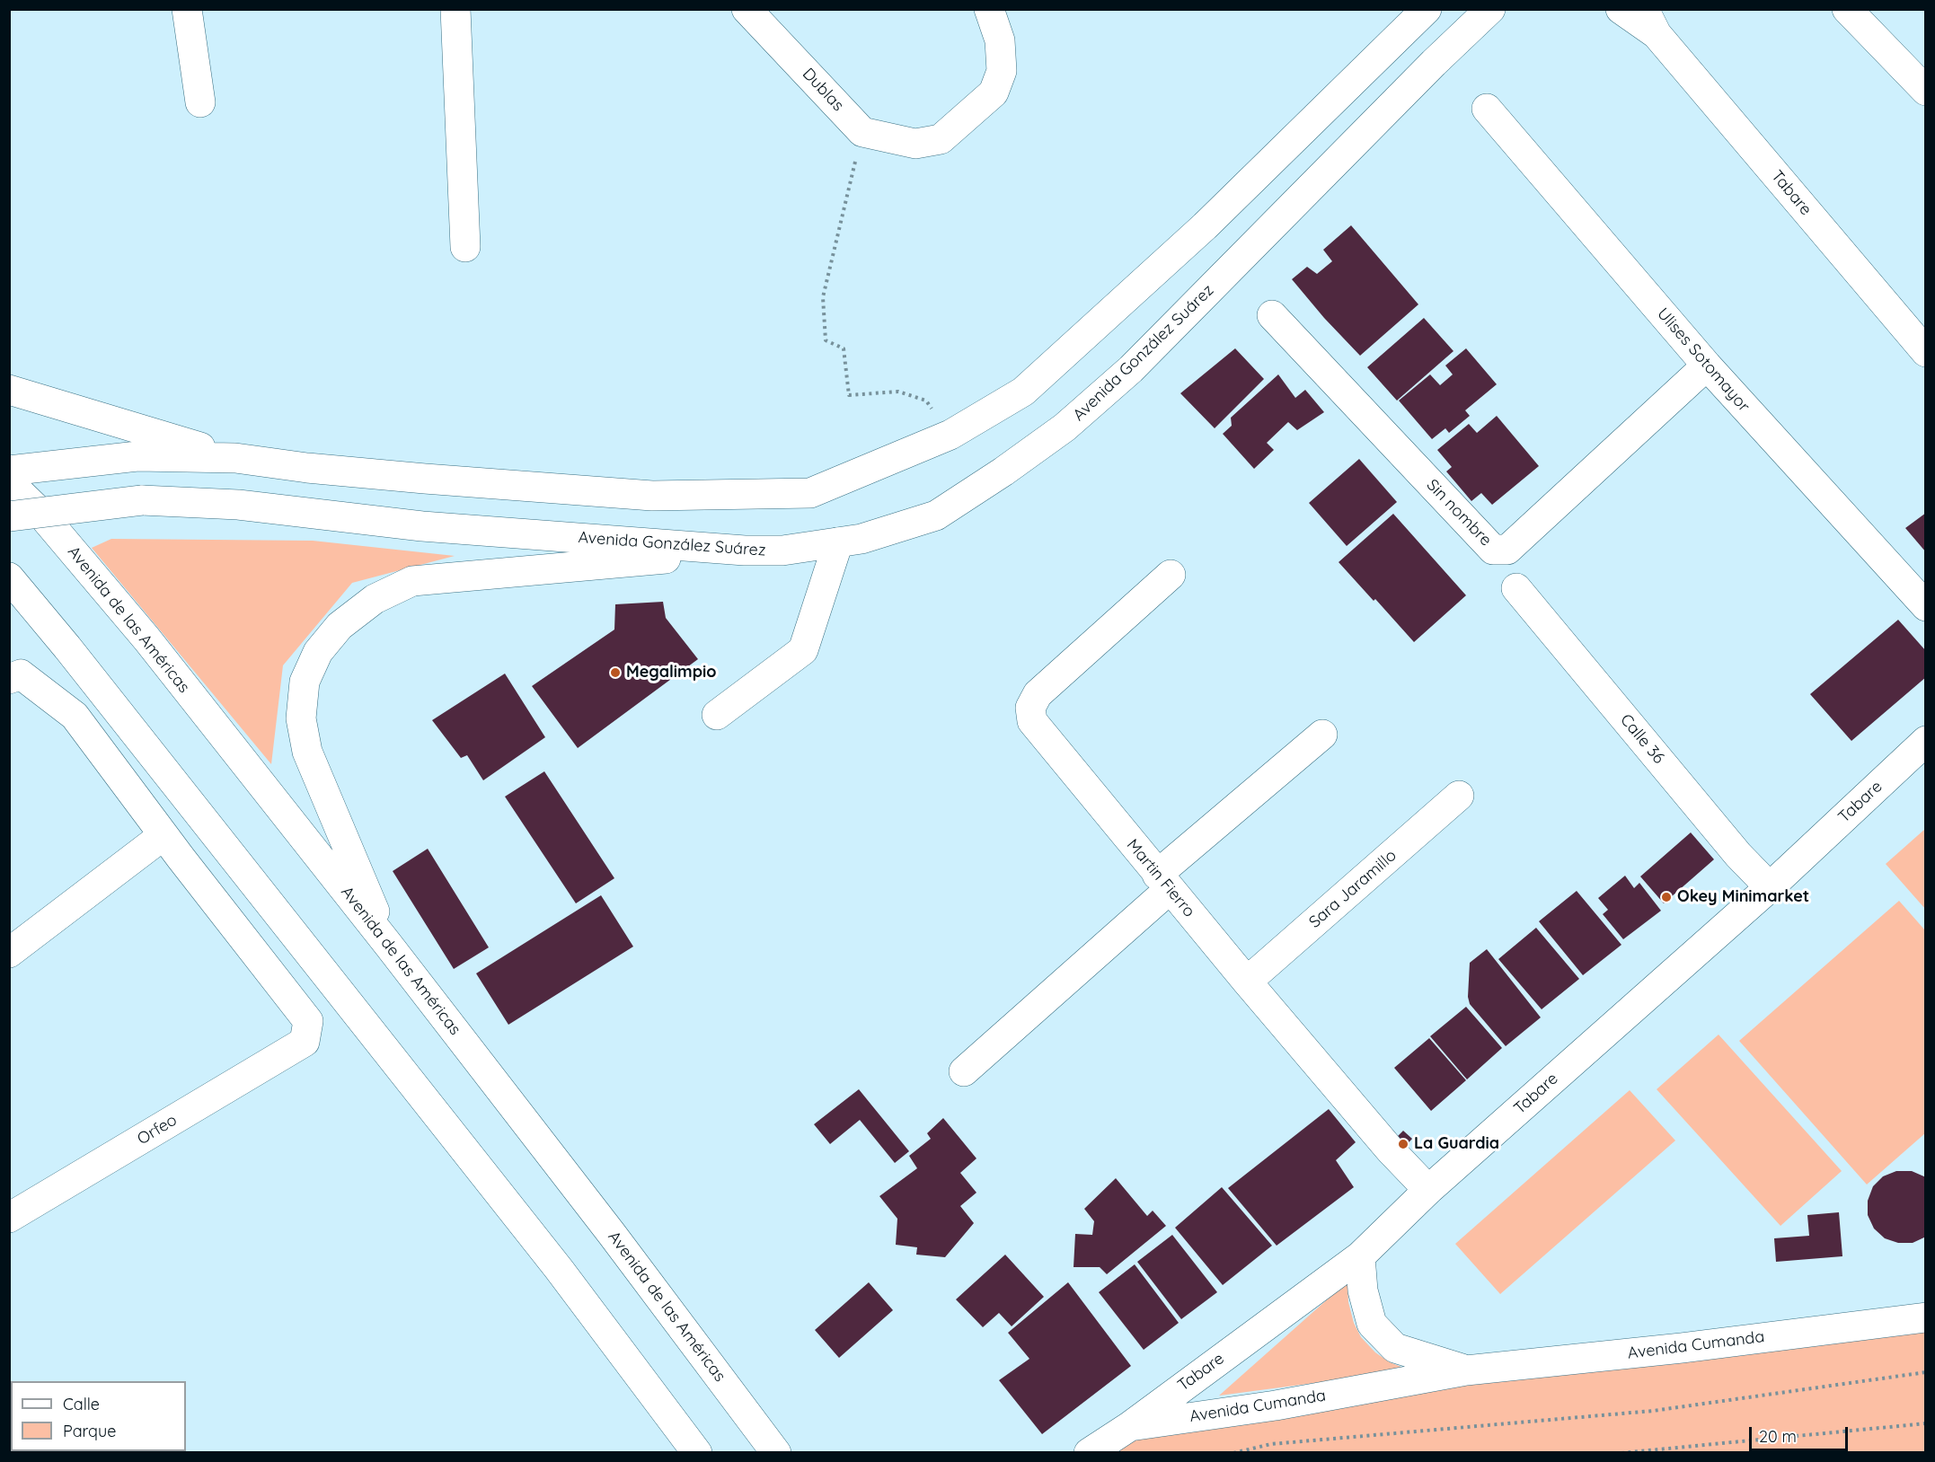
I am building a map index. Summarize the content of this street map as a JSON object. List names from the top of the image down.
{
  "streets": {
    "street": [
      "Dublas",
      "Tabare",
      "Avenida González Suárez",
      "Ulises Sotomayor",
      "Sin nombre",
      "Avenida de las Américas",
      "Calle 36",
      "Martin Fierro",
      "Sara Jaramillo",
      "Orfeo",
      "Avenida Cumanda"
    ]
  },
  "crossings": [
    ["Tabare", "Calle 36"],
    ["Tabare", "Martin Fierro"],
    ["Tabare", "Avenida Cumanda"],
    ["Ulises Sotomayor", "Sin nombre"],
    ["Martin Fierro", "Sara Jaramillo"]
  ],
  "places": ["Megalimpio", "Okey Minimarket", "La Guardia"],
  "legend": ["Calle", "Parque"],
  "scale_bar": "20 m"
}
